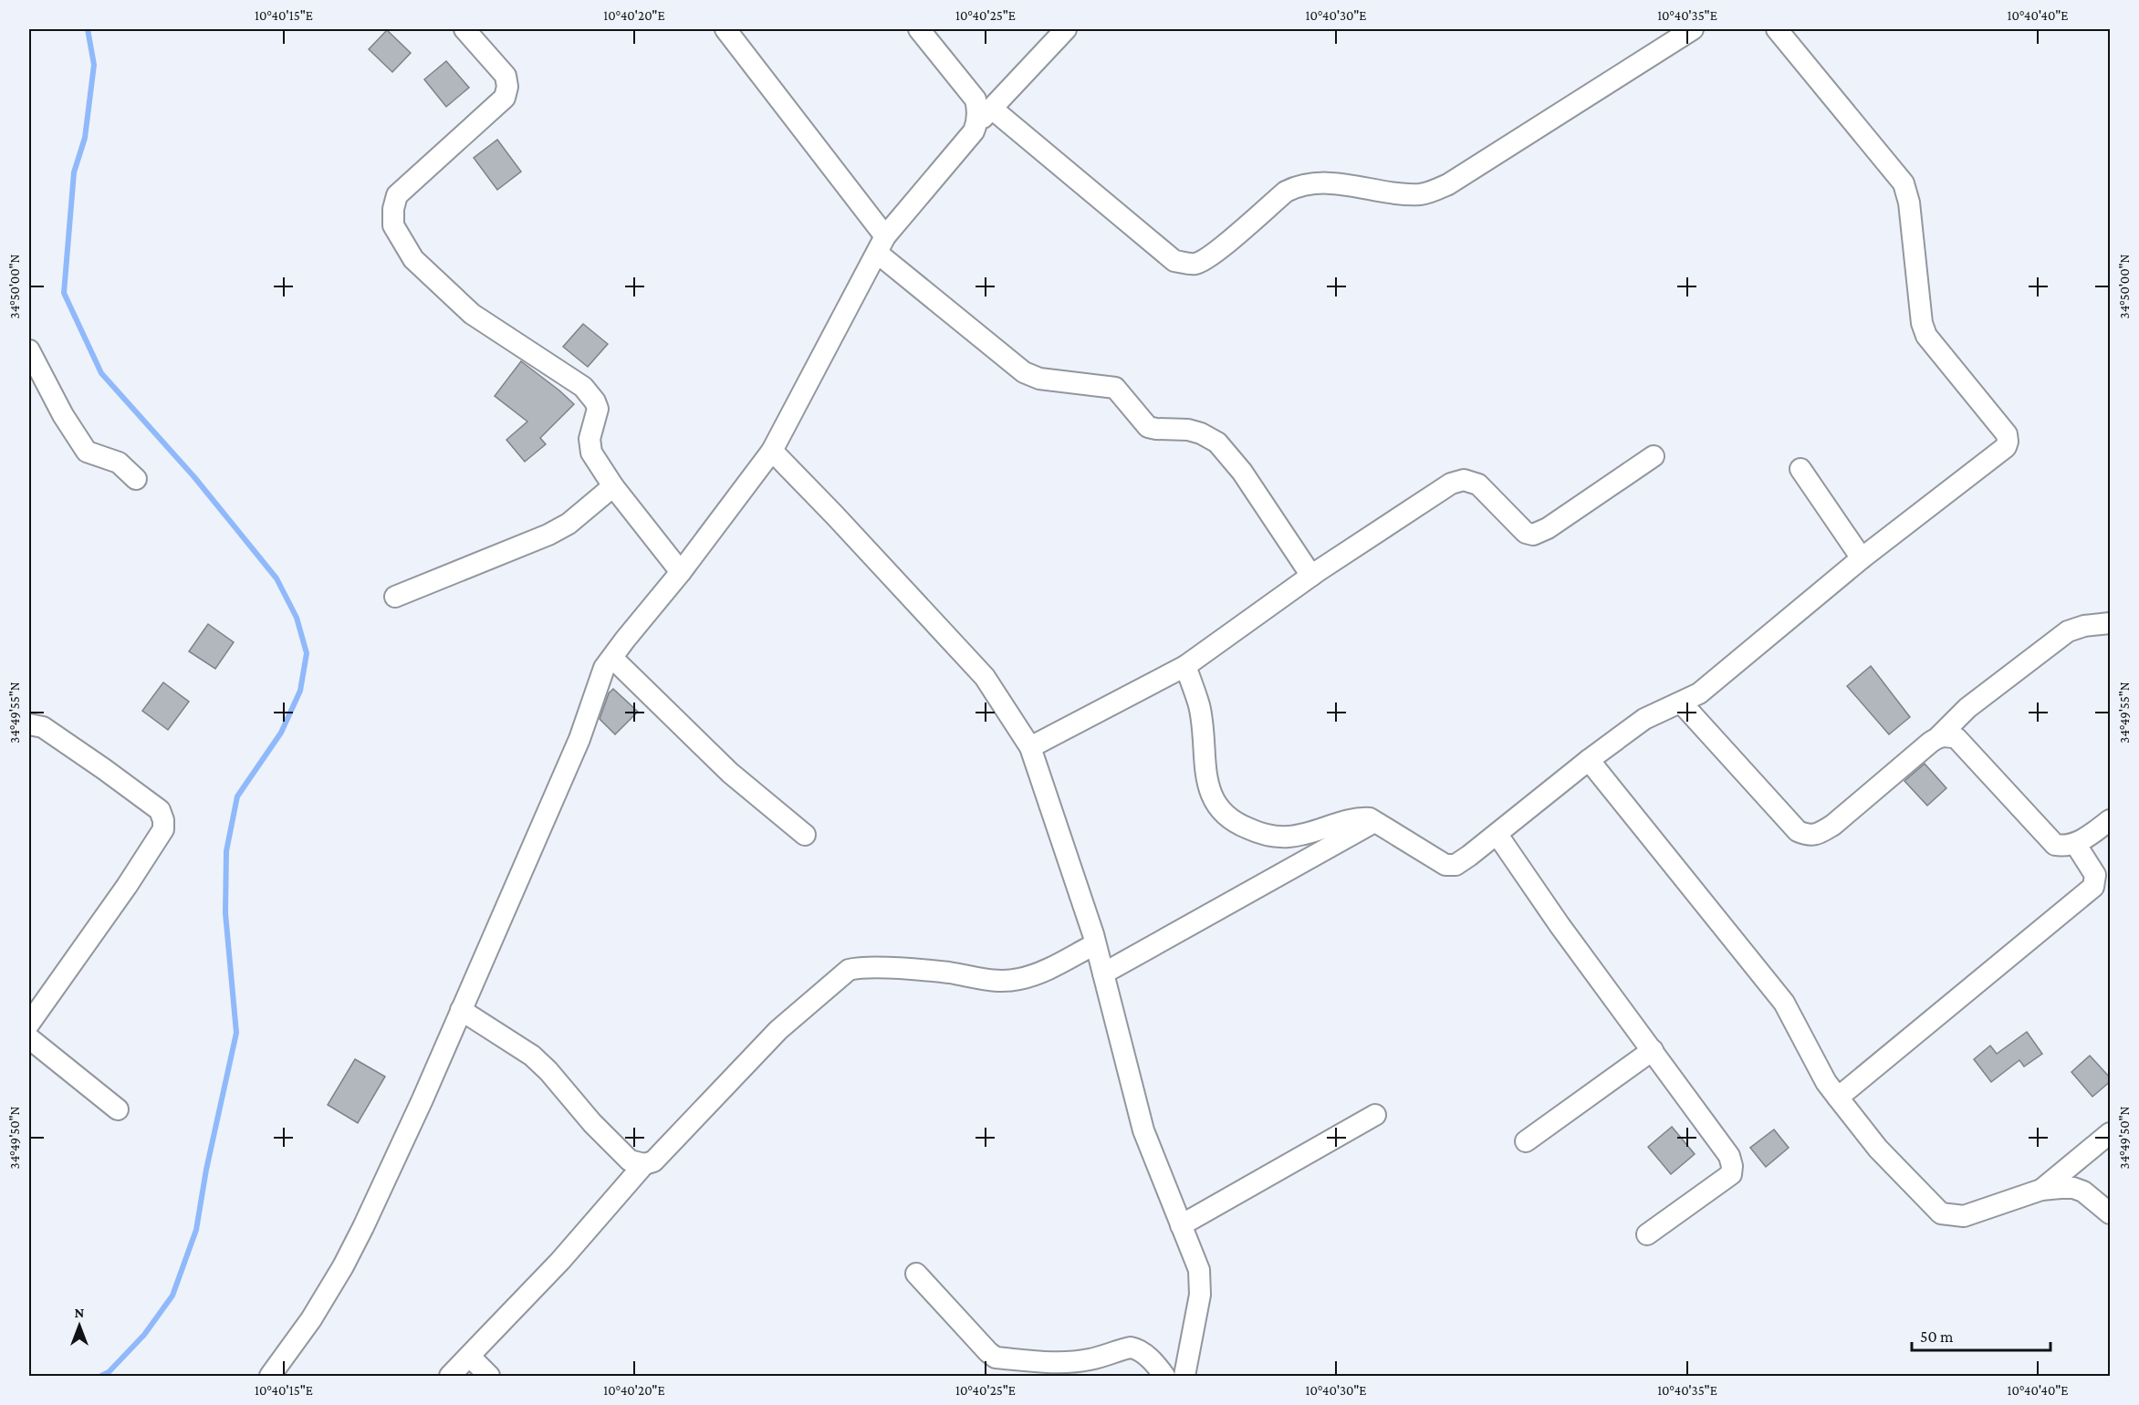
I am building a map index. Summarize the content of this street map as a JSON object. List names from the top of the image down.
{
  "scale_bar": "50 m",
  "north": "top",
  "coordinates": [
    "10°40'15\"E",
    "10°40'20\"E",
    "10°40'25\"E",
    "10°40'30\"E",
    "10°40'35\"E",
    "10°40'40\"E",
    "34°50'00\"N",
    "34°49'55\"N",
    "34°49'50\"N"
  ]
}
